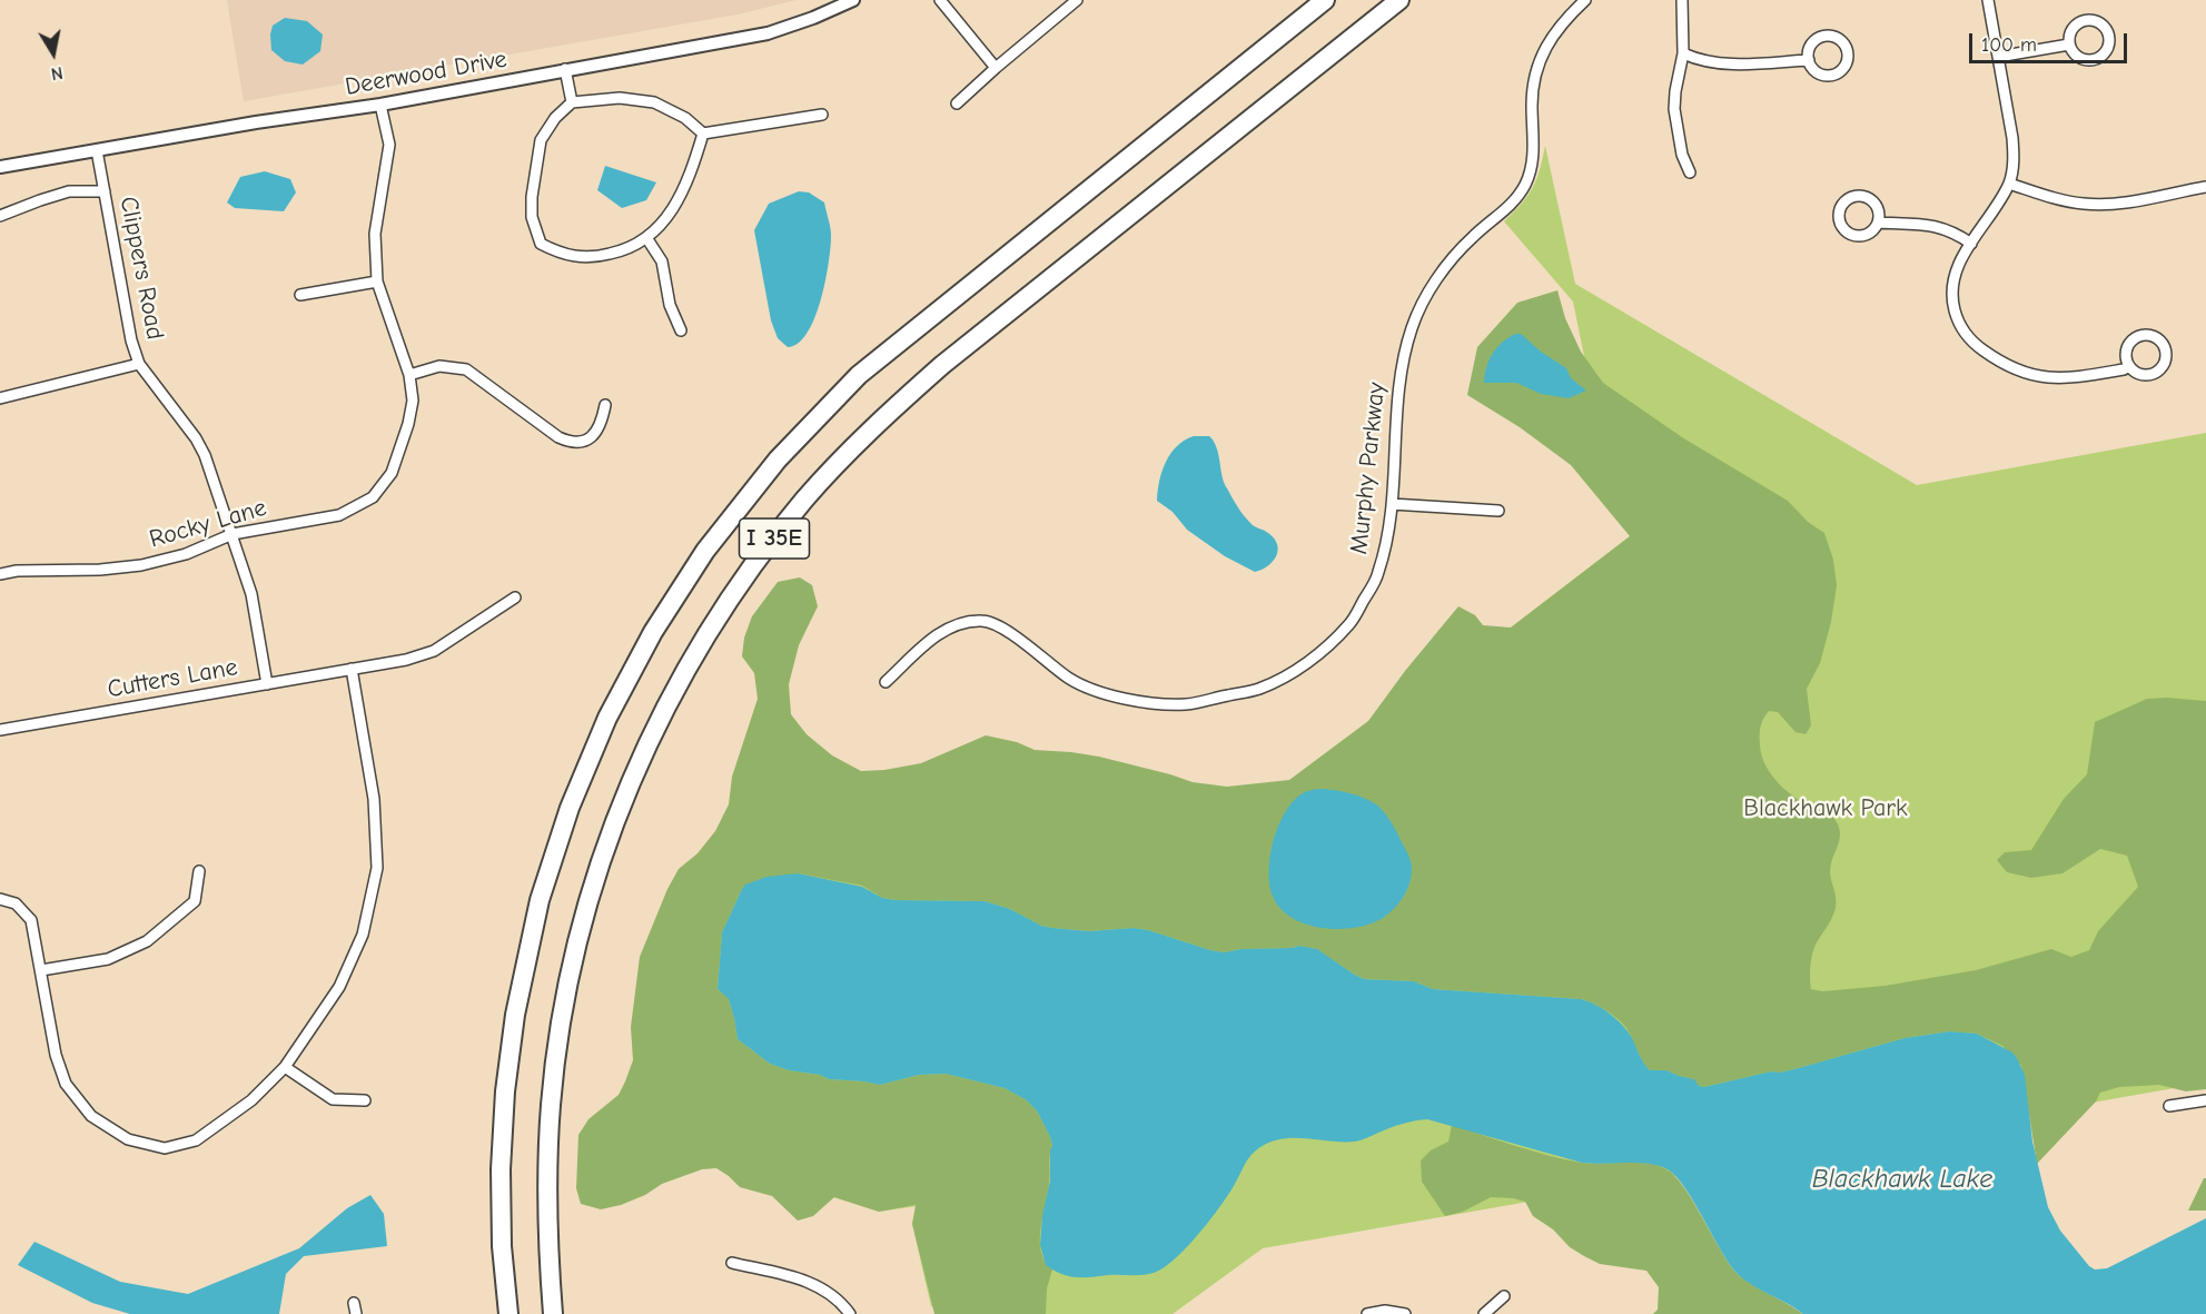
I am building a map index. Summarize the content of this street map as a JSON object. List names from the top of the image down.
{
  "streets": {
    "highway": ["I 35E"],
    "street": [
      "Deerwood Drive",
      "Clippers Road",
      "Murphy Parkway",
      "Rocky Lane",
      "Cutters Lane"
    ]
  },
  "crossings": [
    ["Deerwood Drive", "Clippers Road"],
    ["Deerwood Drive", "Rocky Lane"],
    ["Clippers Road", "Rocky Lane"],
    ["Clippers Road", "Cutters Lane"]
  ],
  "water": ["Blackhawk Lake"],
  "parks": ["Blackhawk Park"],
  "scale_bar": "100 m",
  "north": "bottom"
}
